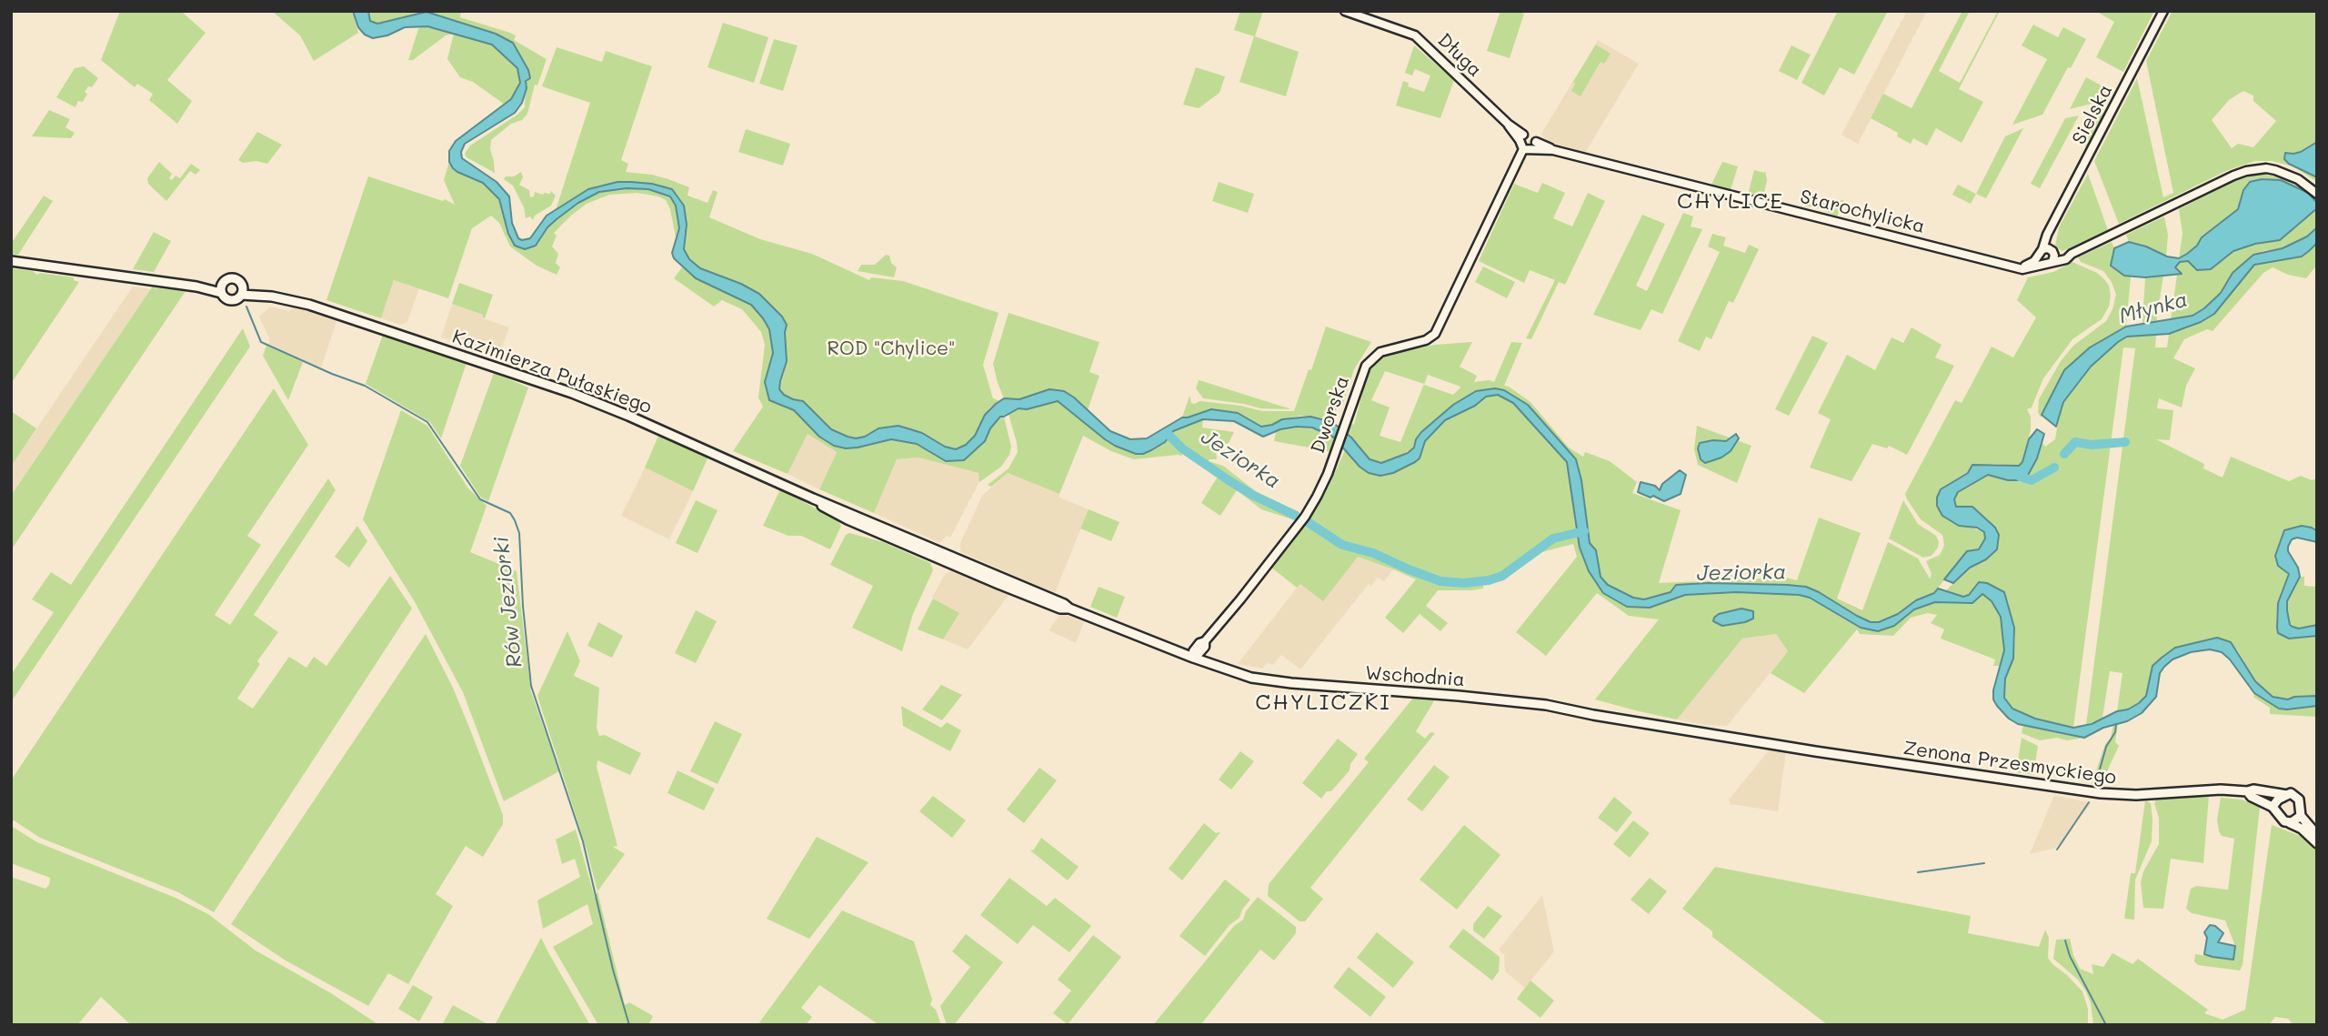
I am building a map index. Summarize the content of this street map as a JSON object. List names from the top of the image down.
{
  "streets": {
    "main road": ["Kazimierza Pułaskiego", "Wschodnia", "Zenona Przesmyckiego"],
    "street": [
      "Długa",
      "Sielska",
      "Starochylicka",
      "Dworska"
    ]
  },
  "crossings": [
    ["Długa", "Starochylicka"],
    ["Długa", "Dworska"],
    ["Sielska", "Starochylicka"],
    ["Starochylicka", "Dworska"],
    ["Kazimierza Pułaskiego", "Wschodnia"],
    ["Dworska", "Wschodnia"],
    ["Wschodnia", "Zenona Przesmyckiego"]
  ],
  "districts": ["CHYLICE", "CHYLICZKI"],
  "water": ["Młynka", "Jeziorka", "Rów Jeziorki"],
  "parks": ["ROD \"Chylice\""]
}
